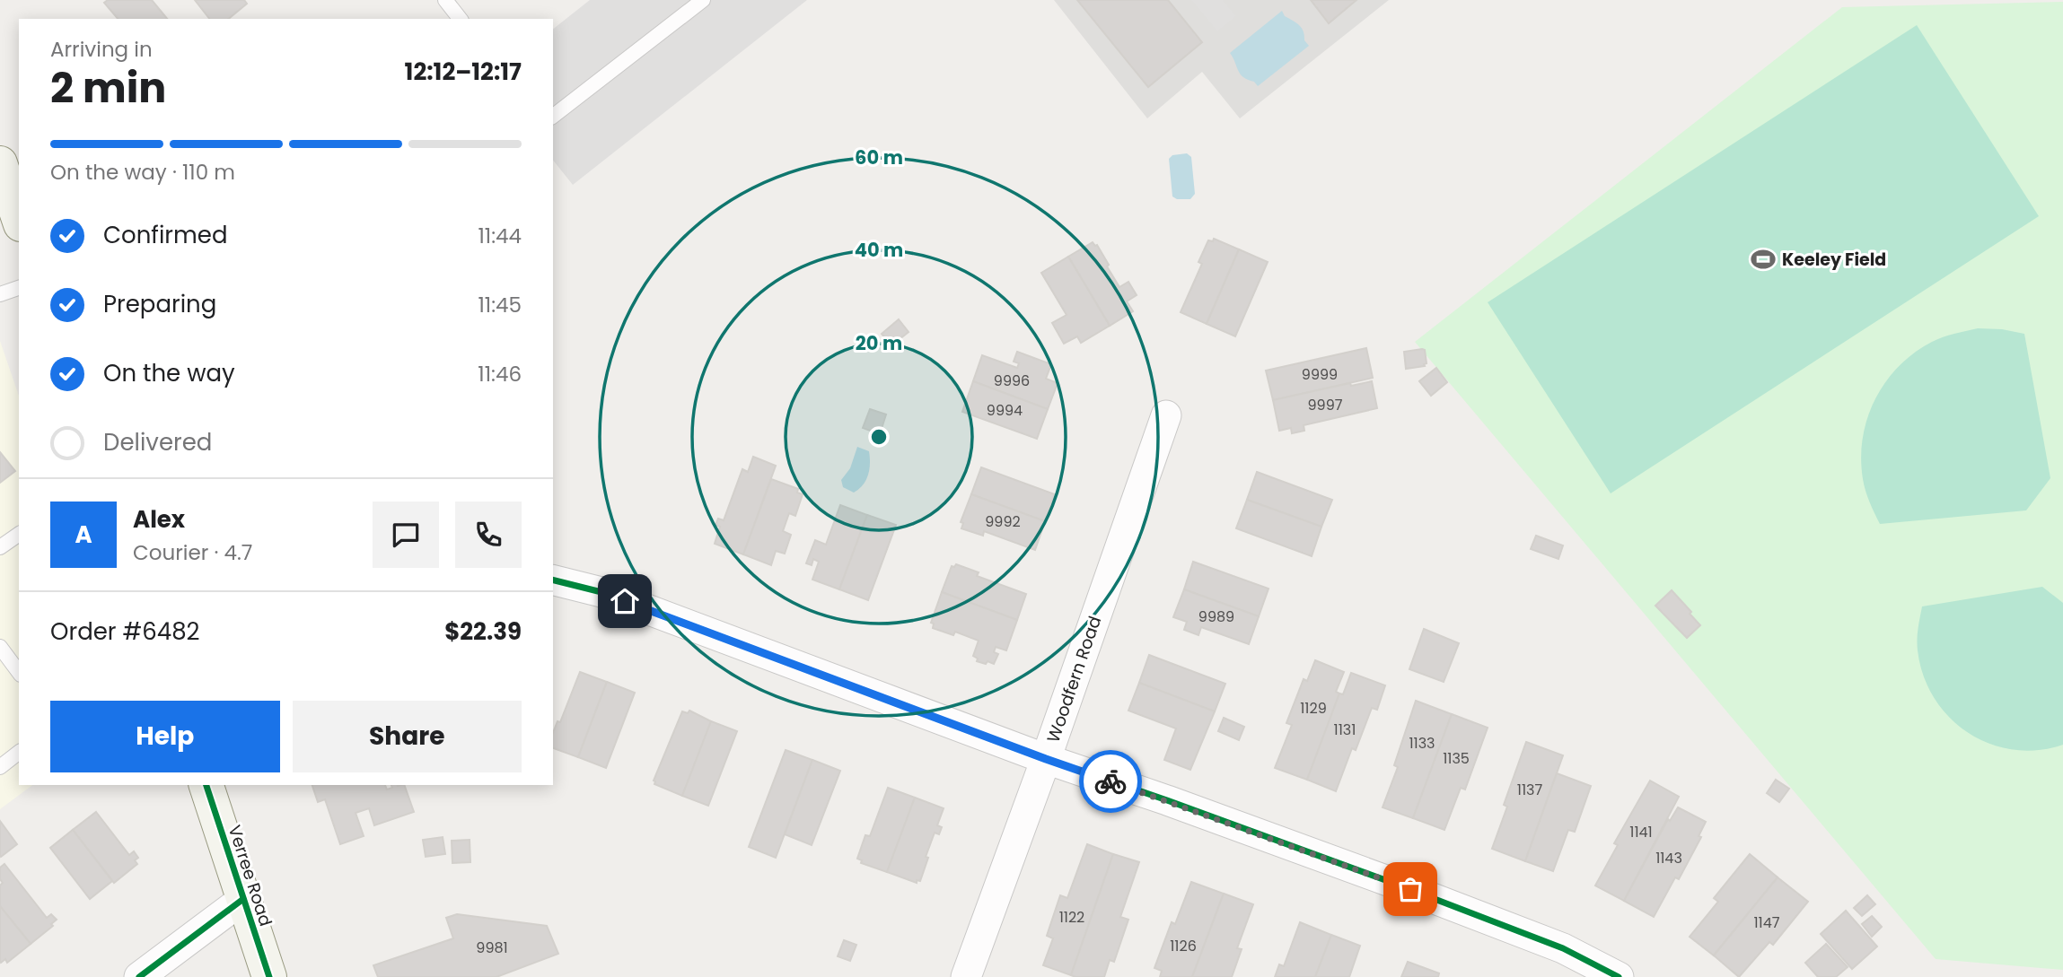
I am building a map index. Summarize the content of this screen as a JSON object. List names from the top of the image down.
{
  "streets": {
    "main road": ["Verree Road"],
    "street": ["Woodfern Road"]
  },
  "places": {
    "sports": ["Keeley Field"]
  },
  "house_numbers": [
    "9999",
    "9996",
    "9997",
    "9994",
    "9992",
    "9989",
    "1129",
    "1131",
    "1133",
    "1135",
    "1137",
    "1141",
    "1143",
    "1122",
    "1147",
    "1126",
    "9981"
  ],
  "page": {
    "heading": ["2 min", "Arriving in", "12:12–12:17"],
    "panel": [
      "Alex",
      "Courier · 4.7",
      "Order #6482",
      "$22.39"
    ],
    "bar": "On the way · 110 m",
    "list": [
      ["Confirmed", "11:44"],
      ["Preparing", "11:45"],
      ["On the way", "11:46"],
      "Delivered"
    ],
    "round": "A",
    "buttons": ["Help", "Share"]
  },
  "rings": ["60 m", "40 m", "20 m"]
}
